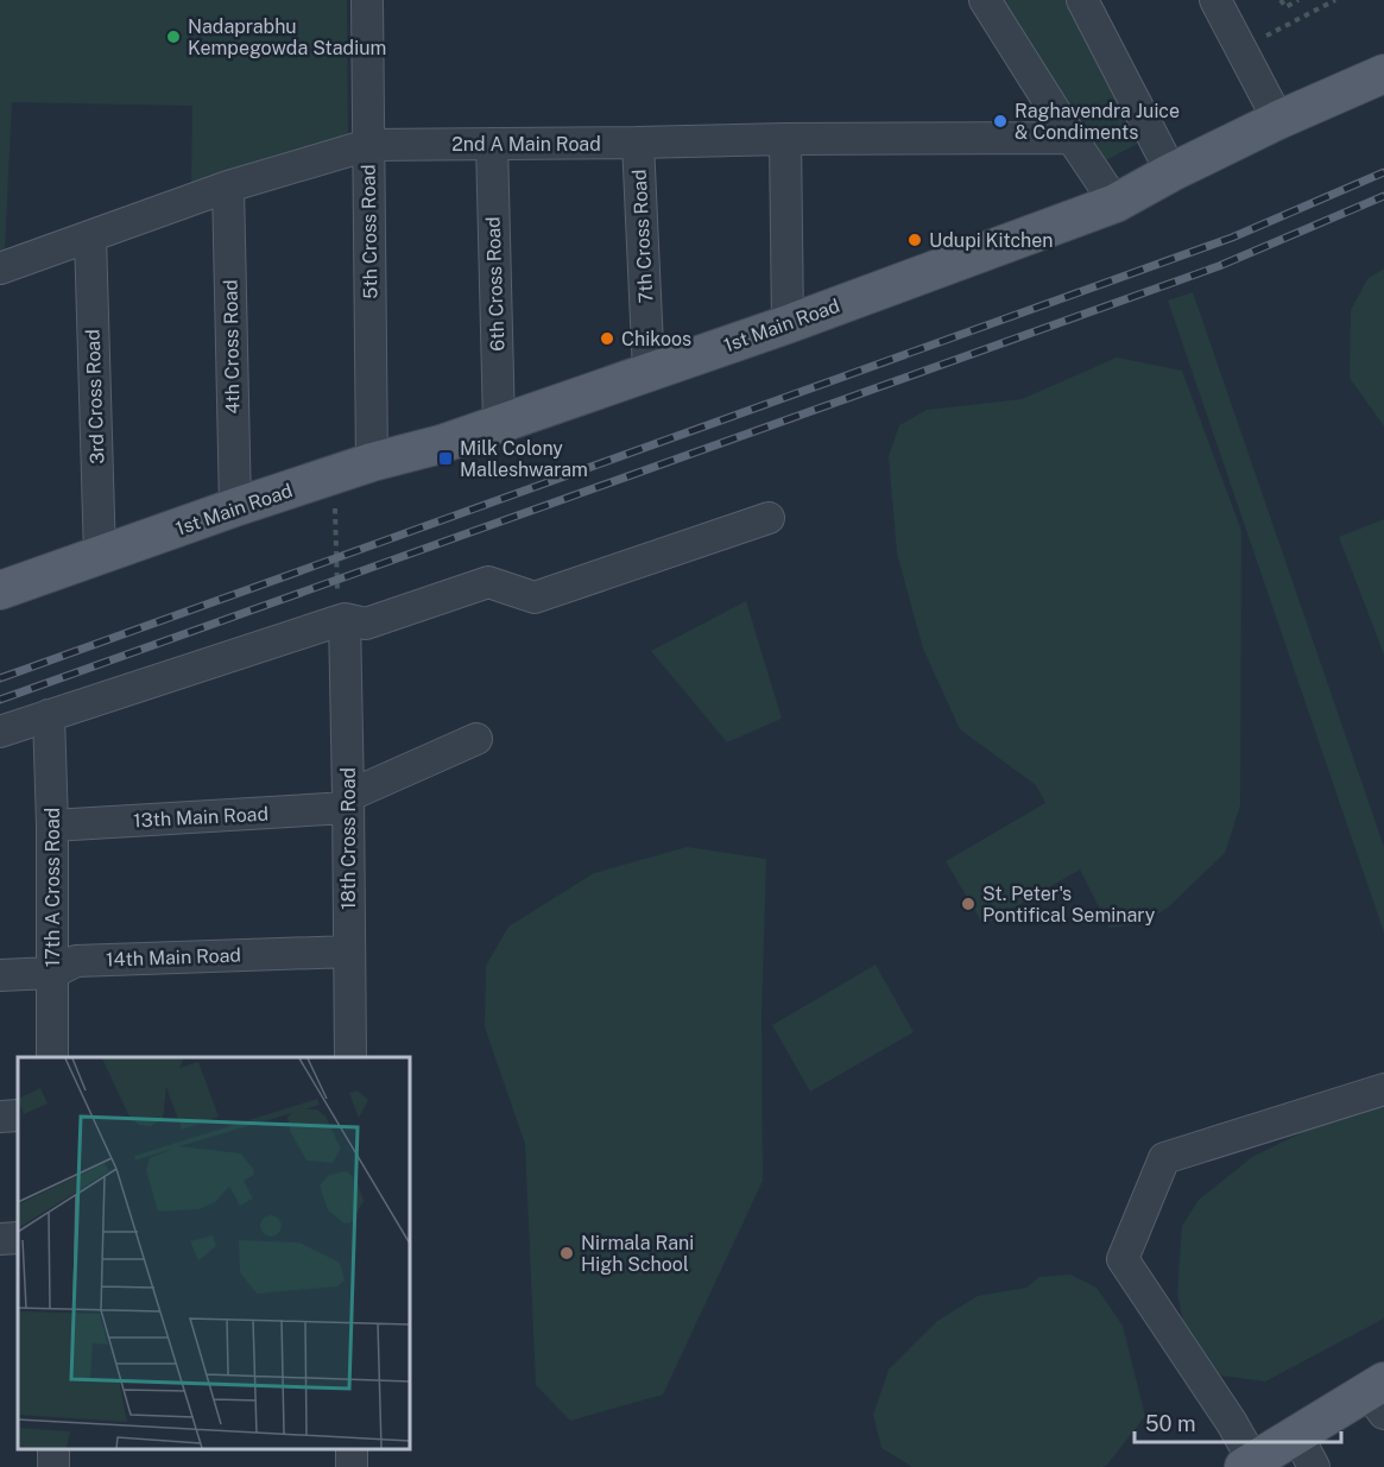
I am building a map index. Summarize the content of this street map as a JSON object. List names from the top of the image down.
{
  "streets": {
    "main road": ["1st Main Road"],
    "street": [
      "2nd A Main Road",
      "5th Cross Road",
      "7th Cross Road",
      "6th Cross Road",
      "4th Cross Road",
      "3rd Cross Road",
      "13th Main Road",
      "18th Cross Road",
      "17th A Cross Road",
      "14th Main Road"
    ]
  },
  "crossings": [
    ["2nd A Main Road", "5th Cross Road"],
    ["2nd A Main Road", "7th Cross Road"],
    ["2nd A Main Road", "6th Cross Road"],
    ["2nd A Main Road", "4th Cross Road"],
    ["2nd A Main Road", "3rd Cross Road"],
    ["5th Cross Road", "1st Main Road"],
    ["7th Cross Road", "1st Main Road"],
    ["6th Cross Road", "1st Main Road"],
    ["1st Main Road", "4th Cross Road"],
    ["1st Main Road", "3rd Cross Road"],
    ["13th Main Road", "18th Cross Road"],
    ["13th Main Road", "17th A Cross Road"],
    ["18th Cross Road", "14th Main Road"],
    ["17th A Cross Road", "14th Main Road"]
  ],
  "places": {
    "other": [
      "Nadaprabhu Kempegowda Stadium",
      "Raghavendra Juice & Condiments",
      "Udupi Kitchen",
      "Chikoos",
      "St. Peter's Pontifical Seminary",
      "Nirmala Rani High School"
    ],
    "transit": ["Milk Colony Malleshwaram"]
  },
  "scale_bar": "50 m"
}
